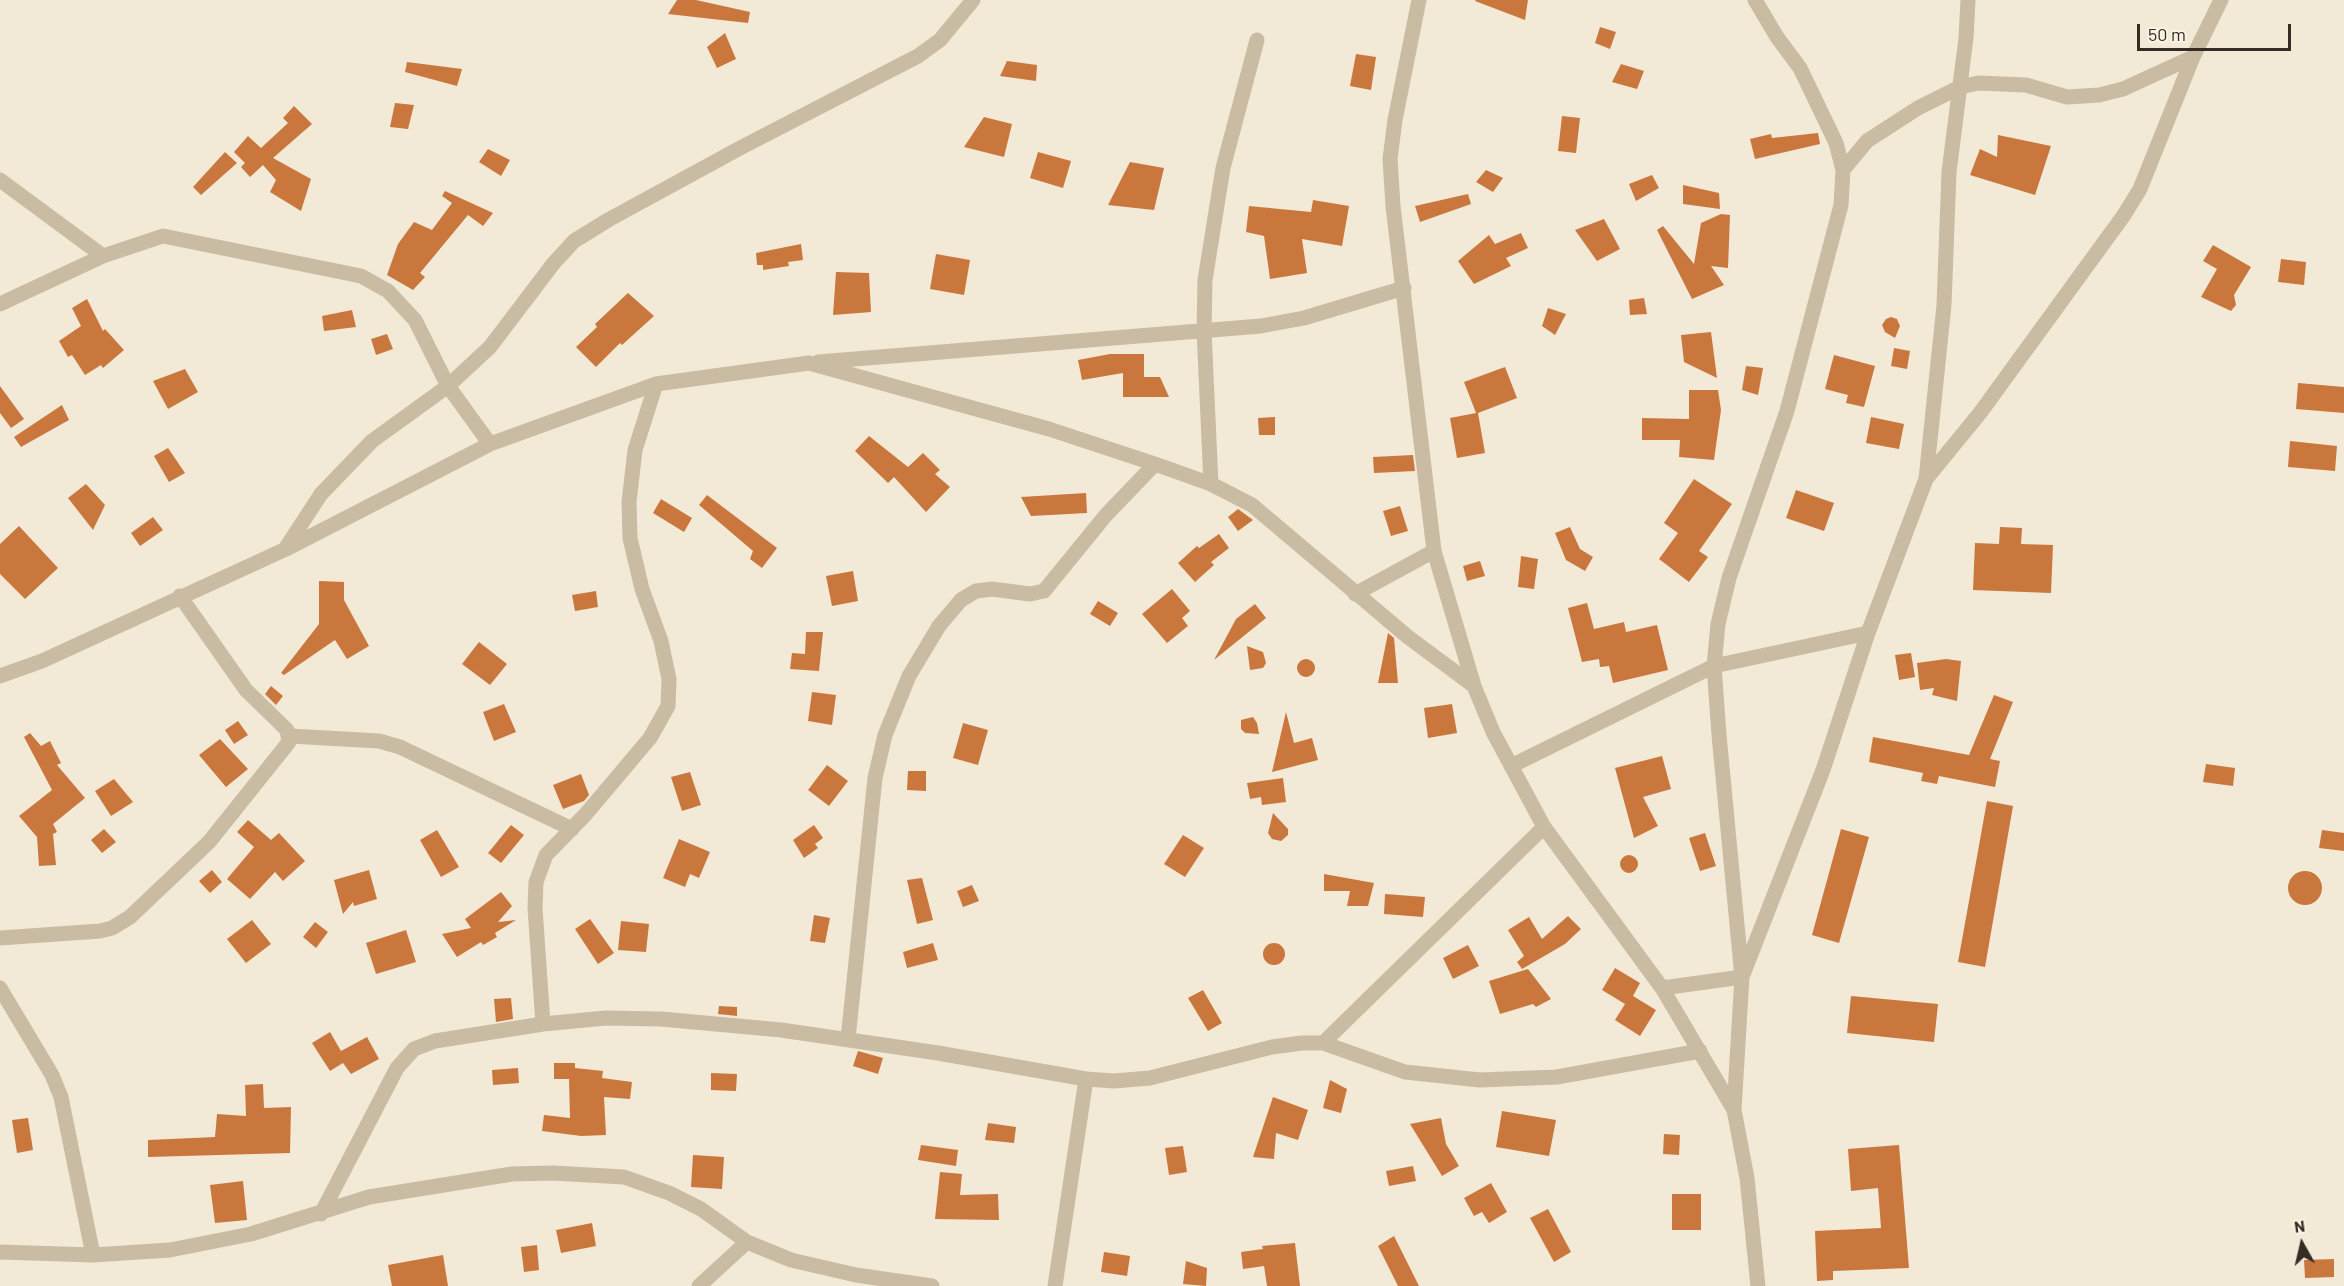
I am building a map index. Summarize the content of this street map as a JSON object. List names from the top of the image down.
{
  "scale_bar": "50 m",
  "north": "top"
}
